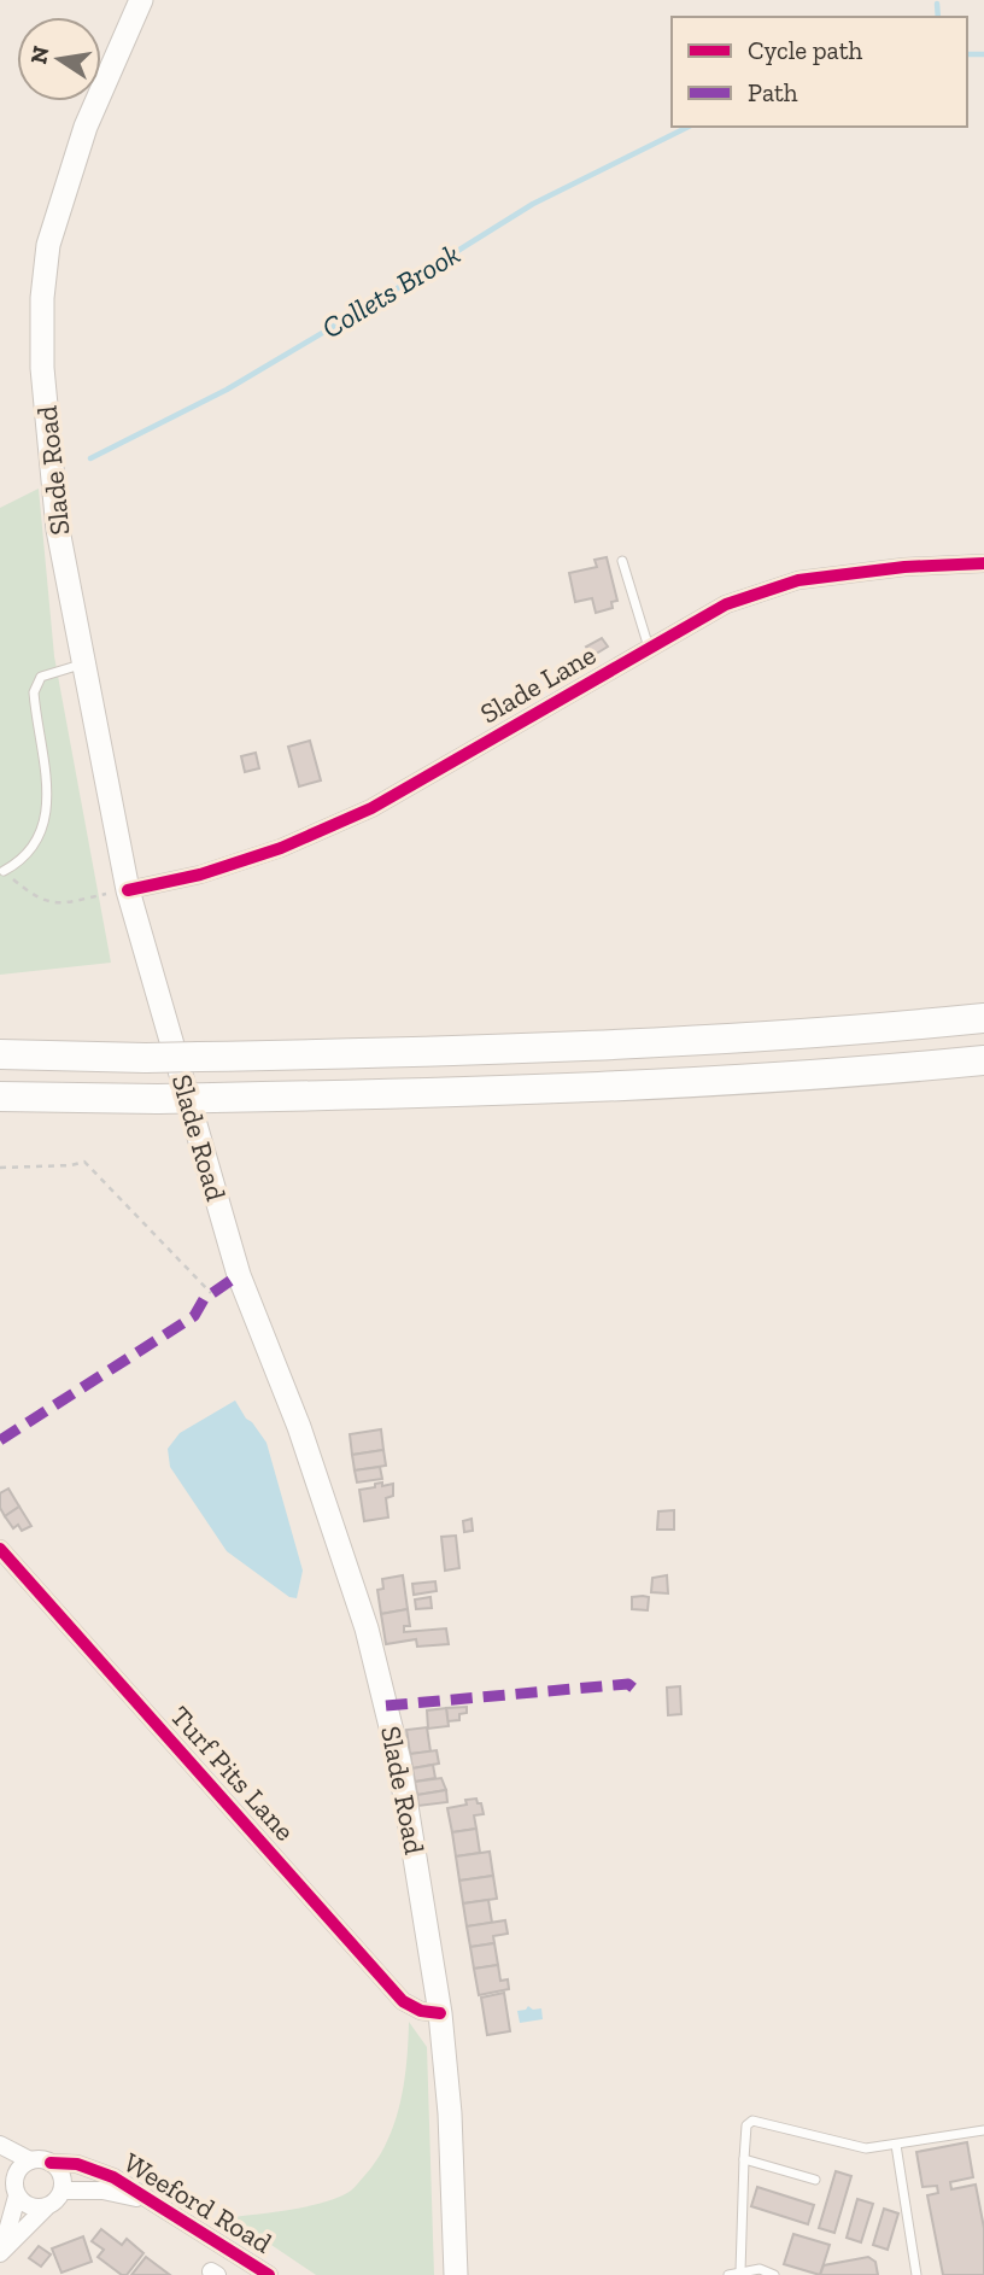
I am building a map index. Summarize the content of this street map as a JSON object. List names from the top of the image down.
{
  "streets": {
    "main road": ["Slade Road"],
    "street": ["Slade Lane", "Turf Pits Lane", "Weeford Road"]
  },
  "crossings": [
    ["Slade Road", "Slade Lane"],
    ["Slade Road", "Turf Pits Lane"]
  ],
  "water": ["Collets Brook"],
  "legend": ["Cycle path", "Path"],
  "north": "left"
}
